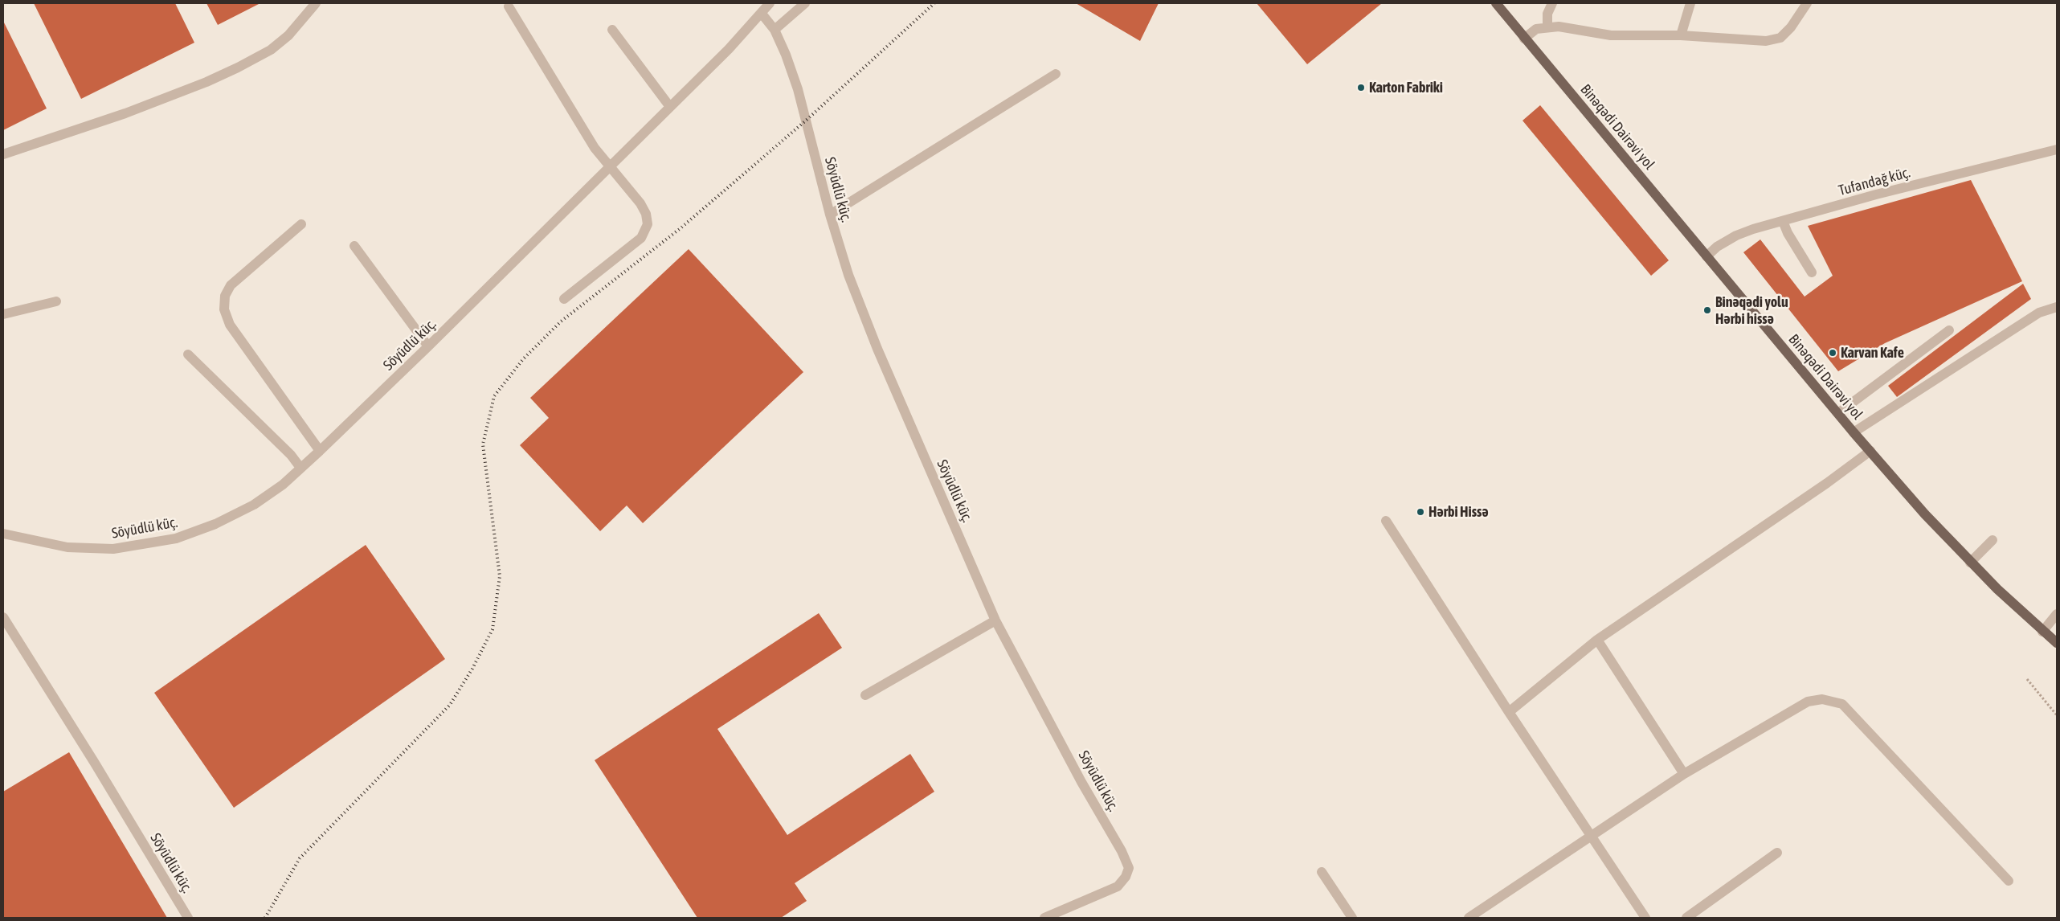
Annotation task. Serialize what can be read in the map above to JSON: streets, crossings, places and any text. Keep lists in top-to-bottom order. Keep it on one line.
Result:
{"streets":{"main road":["Binəqədi Dairəvi yol"],"street":["Tufandağ küç.","Söyüdlü küç."]},"crossings":[["Binəqədi Dairəvi yol","Tufandağ küç."]],"places":["Karton Fabriki","Binəqədi yolu Hərbi hissə","Karvan Kafe","Hərbi Hissə"]}
